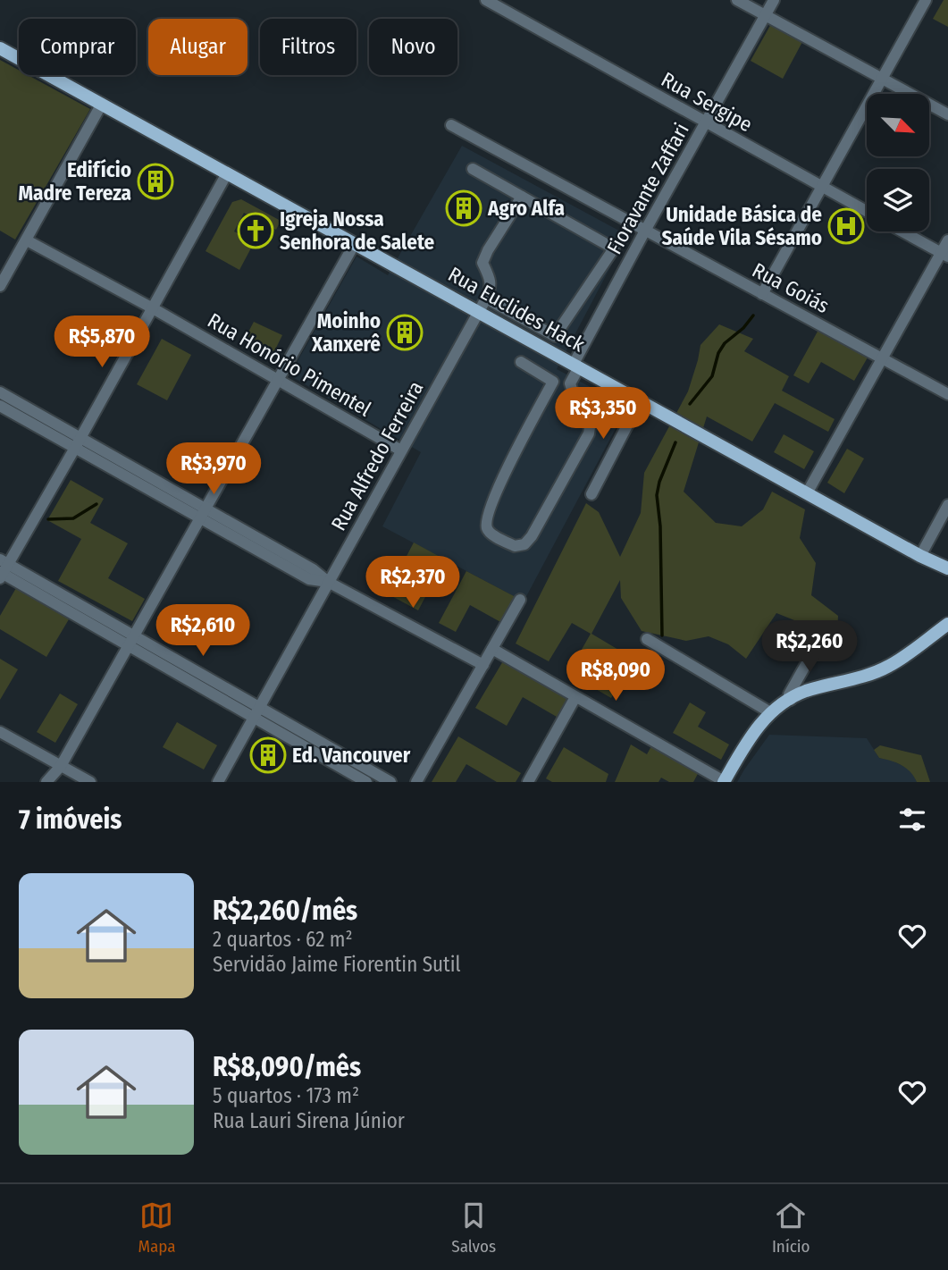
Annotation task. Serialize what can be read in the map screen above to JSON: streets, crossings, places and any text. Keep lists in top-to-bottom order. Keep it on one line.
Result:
{"streets":{"main road":["Rua Euclides Hack"],"street":["Rua Sergipe","Fioravante Zaffari","Rua Goiás","Rua Honório Pimentel","Rua Alfredo Ferreira"]},"crossings":[["Rua Sergipe","Fioravante Zaffari"],["Fioravante Zaffari","Rua Goiás"],["Fioravante Zaffari","Rua Euclides Hack"],["Rua Euclides Hack","Rua Alfredo Ferreira"],["Rua Honório Pimentel","Rua Alfredo Ferreira"]],"places":{"building":["Edifício Madre Tereza","Agro Alfa","Moinho Xanxerê","Ed. Vancouver"],"hospital":["Unidade Básica de Saúde Vila Sésamo"],"church":["Igreja Nossa Senhora de Salete"]},"north":"bottom right","page":{"chip":["Comprar","Alugar","Filtros","Novo"],"price":["R$5,870","R$3,350","R$3,970","R$2,370","R$2,610","R$2,260","R$8,090"],"heading":"7 imóveis","list":[{"name":"R$2,260/mês","note":"2 quartos · 62 m² · Servidão Jaime Fiorentin Sutil"},{"name":"R$8,090/mês","note":"5 quartos · 173 m² · Rua Lauri Sirena Júnior"}],"tabs":["Mapa","Salvos","Início"]}}
